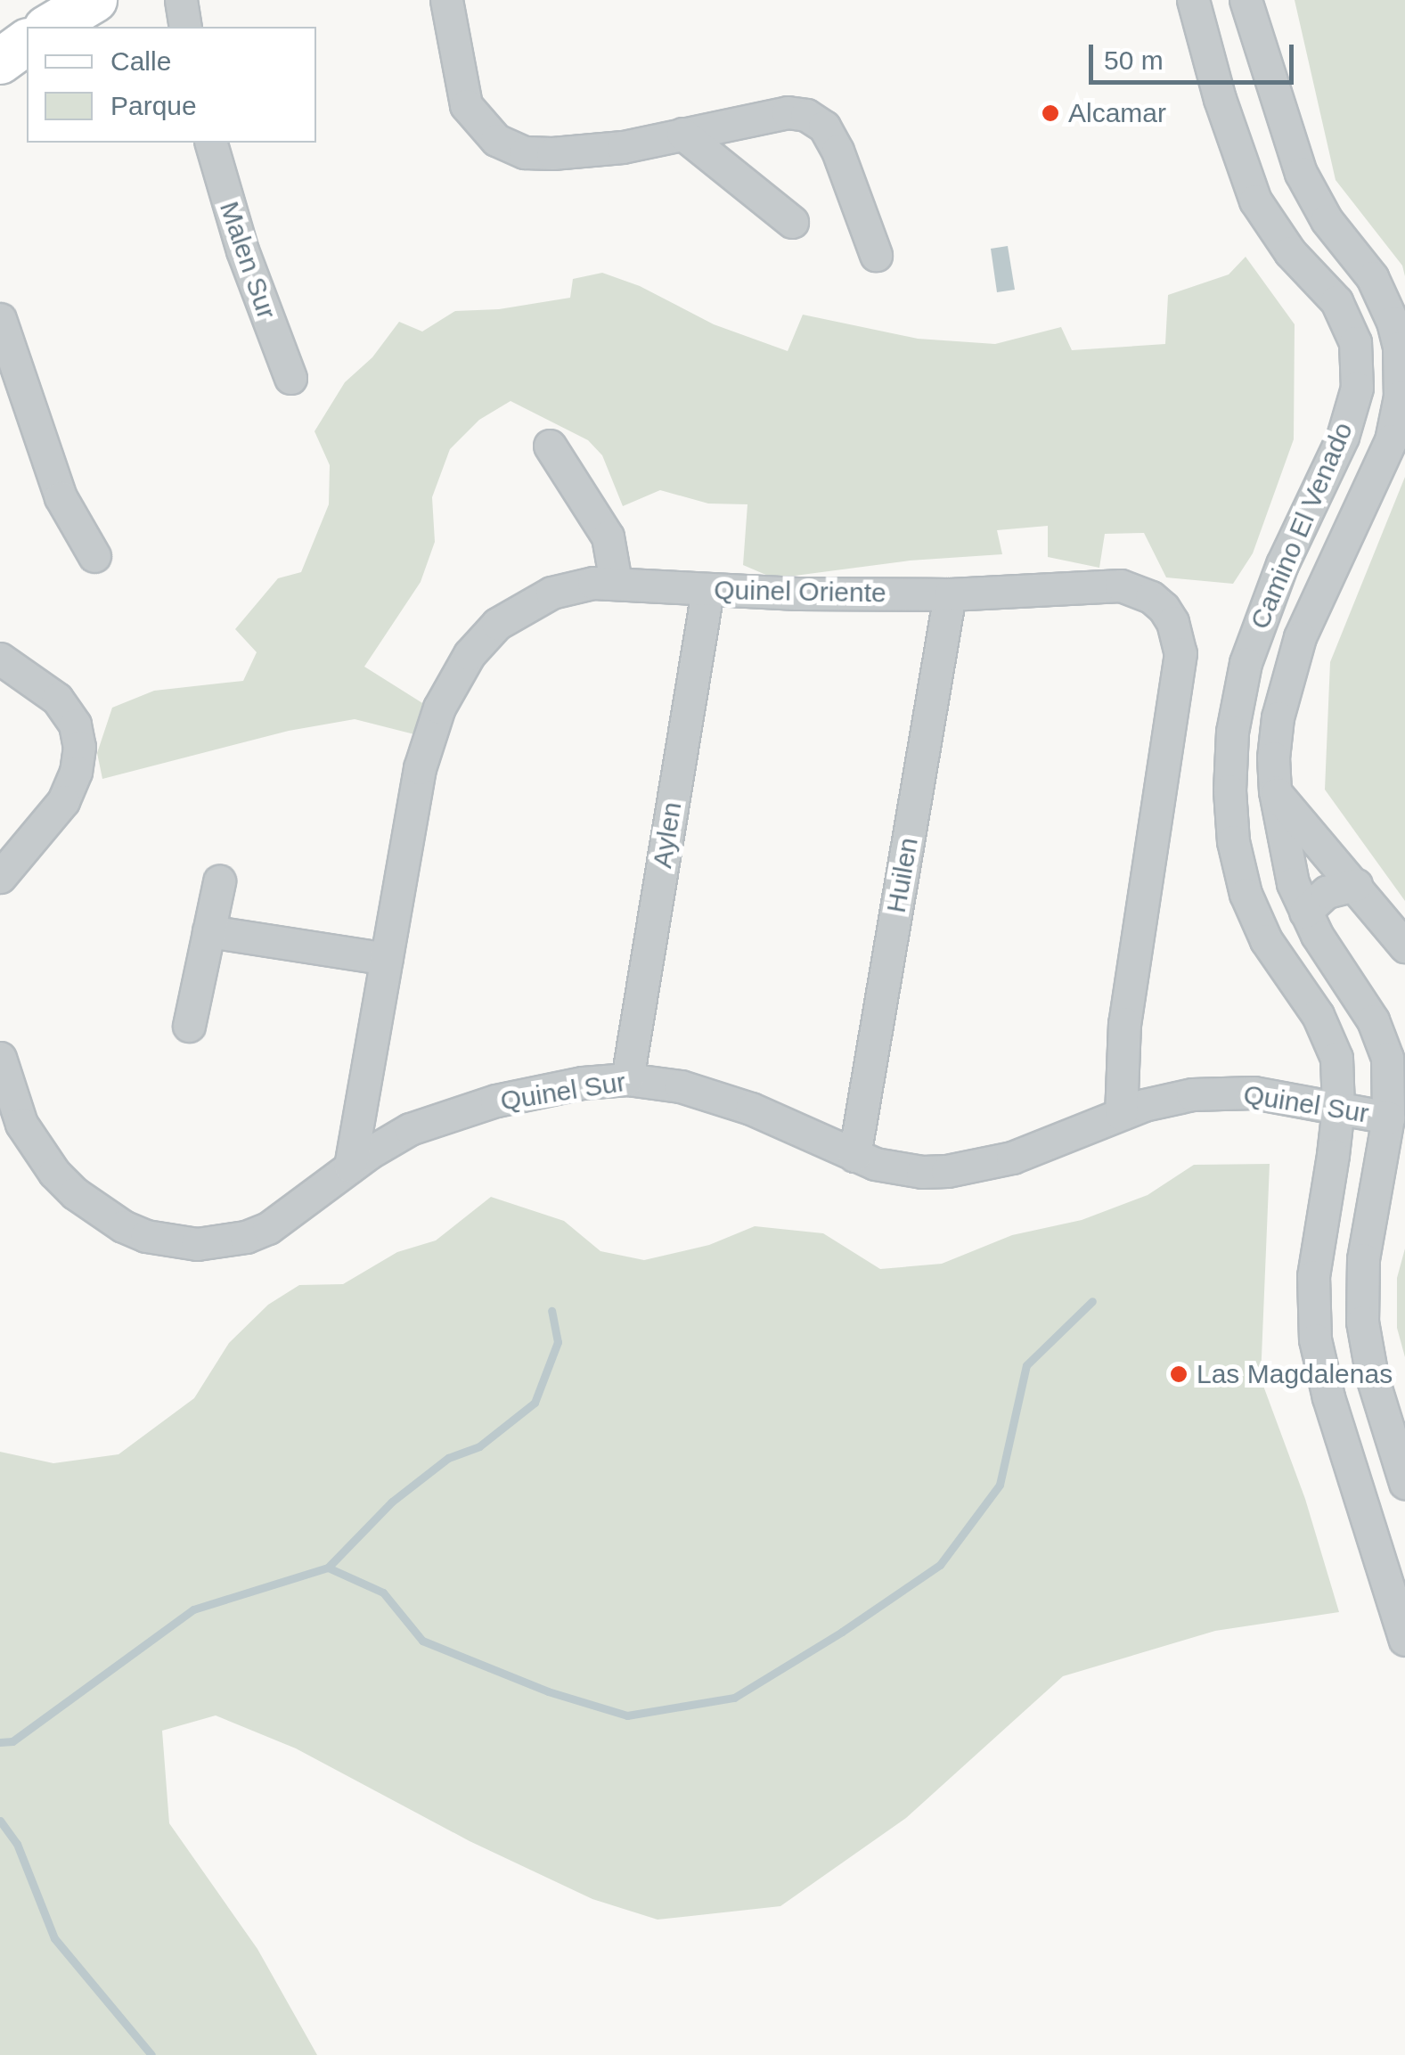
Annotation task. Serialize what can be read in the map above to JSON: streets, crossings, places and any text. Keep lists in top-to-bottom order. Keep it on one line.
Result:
{"streets":{"street":["Malen Sur","Camino El Venado","Quinel Oriente","Aylen","Huilen","Quinel Sur"]},"crossings":[["Camino El Venado","Quinel Sur"],["Quinel Oriente","Aylen"],["Quinel Oriente","Huilen"],["Quinel Oriente","Quinel Sur"],["Aylen","Quinel Sur"],["Huilen","Quinel Sur"]],"places":["Alcamar","Las Magdalenas"],"legend":["Calle","Parque"],"scale_bar":"50 m"}
